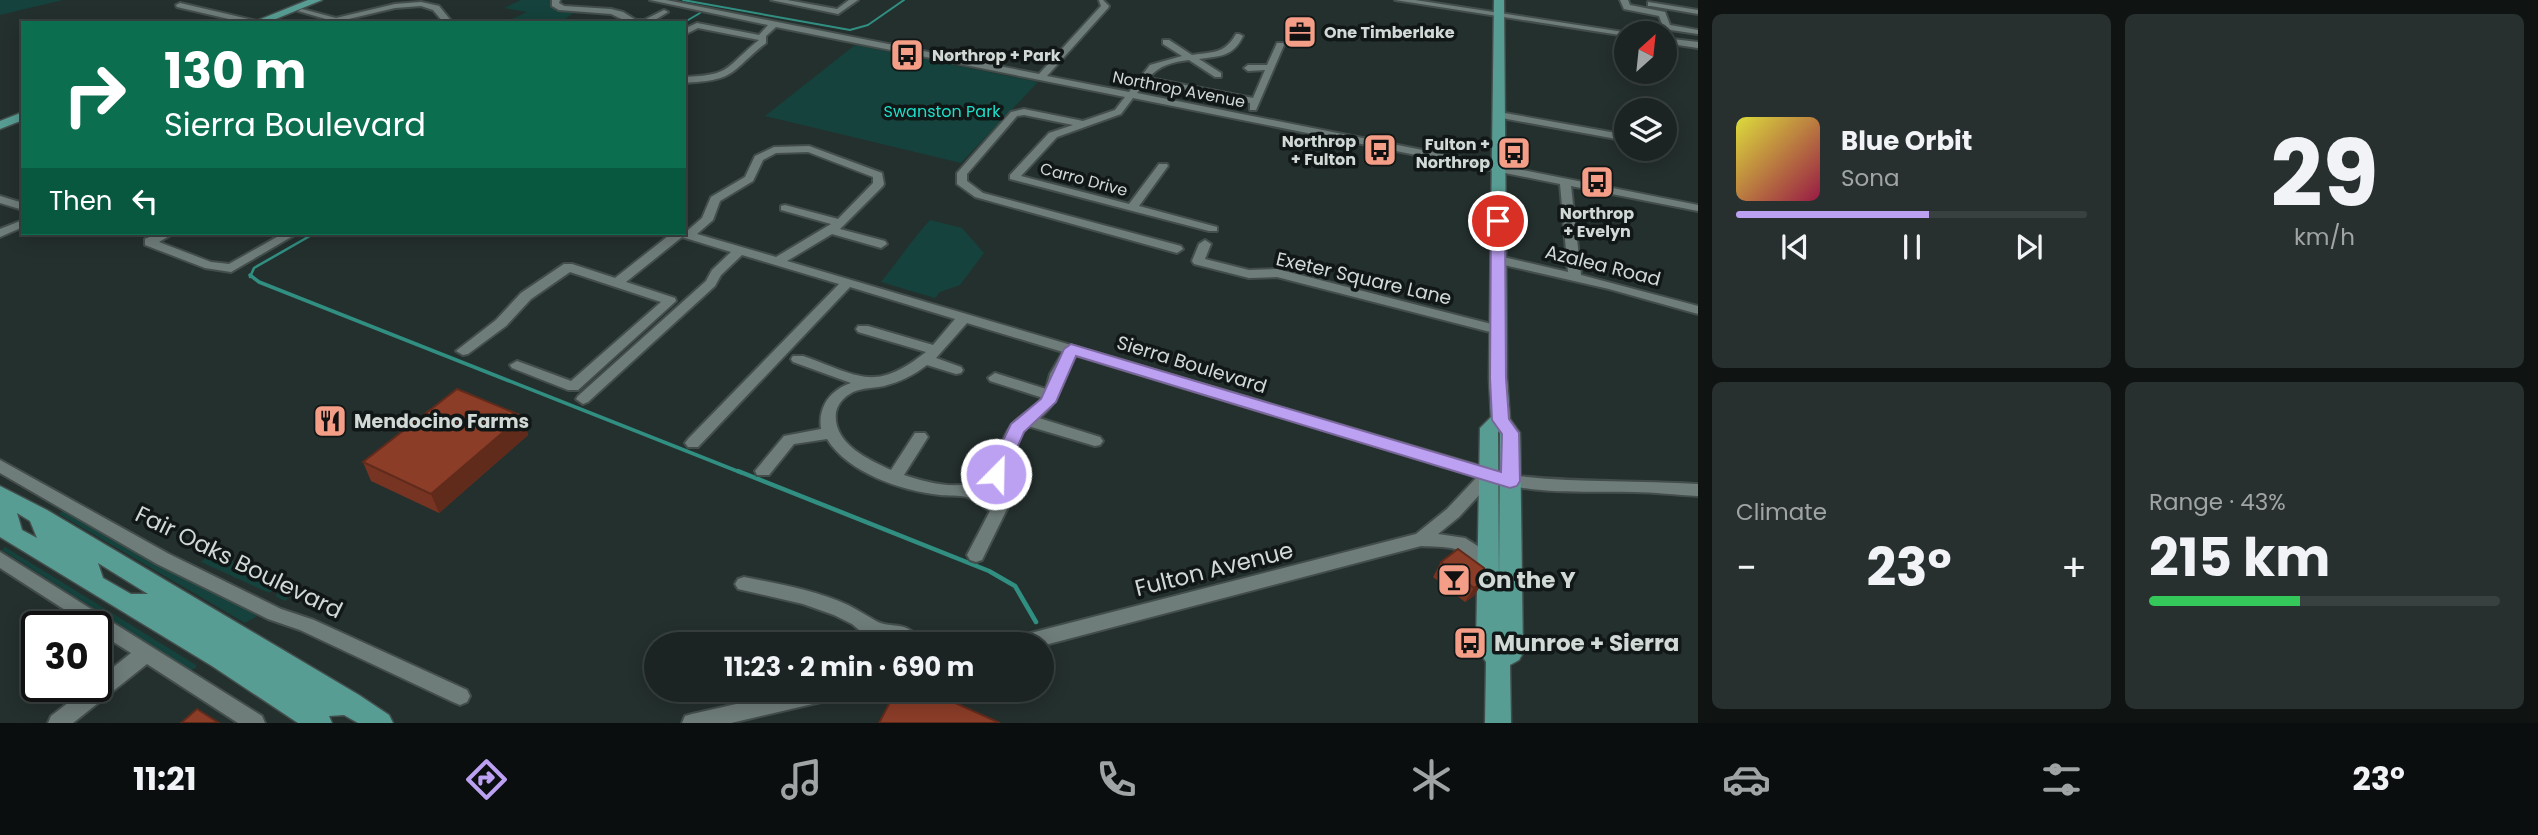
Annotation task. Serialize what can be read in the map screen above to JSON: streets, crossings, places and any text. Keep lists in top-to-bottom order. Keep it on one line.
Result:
{"streets":{"street":["Northrop Avenue","Carro Drive","Azalea Road","Exeter Square Lane","Sierra Boulevard","Fair Oaks Boulevard","Fulton Avenue"]},"crossings":[["Northrop Avenue","Carro Drive"],["Sierra Boulevard","Fulton Avenue"]],"parks":["Swanston Park"],"places":{"office":["One Timberlake"],"bus stop":["Northrop + Park","Northrop + Fulton","Fulton + Northrop","Northrop + Evelyn","Munroe + Sierra"],"restaurant":["Mendocino Farms"],"bar":["On the Y"]},"north":"top right","page":{"tile":[["29","km/h"],"Climate",["Range · 43%","215 km"]],"turn":["130 m","Sierra Boulevard"],"song":["Blue Orbit","Sona"],"then":"Then","heat":["−","23°","+"],"limit":"30","trip":"11:23 · 2 min · 690 m","tabs":["11:21","23°"]}}
